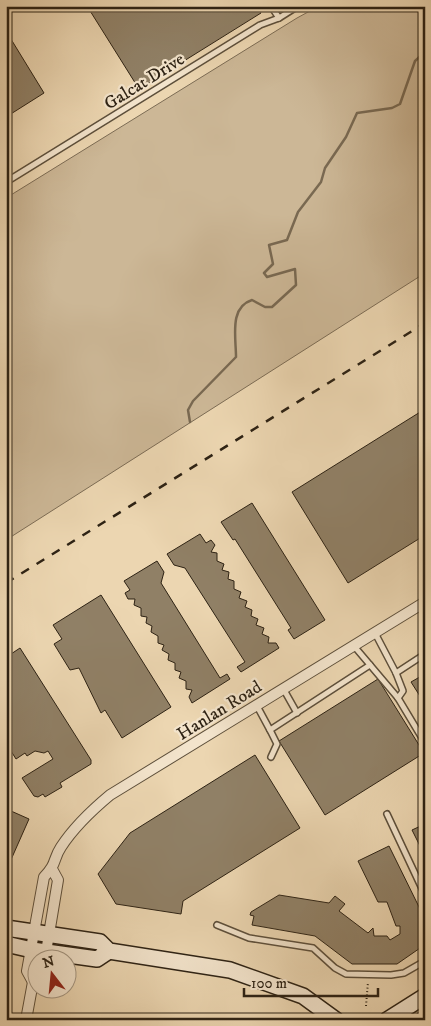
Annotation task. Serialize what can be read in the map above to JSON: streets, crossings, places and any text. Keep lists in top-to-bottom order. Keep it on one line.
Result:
{"streets":{"street":["Hanlan Road"],"lane":["Galcat Drive"]},"scale_bar":"100 m","north":"top"}
